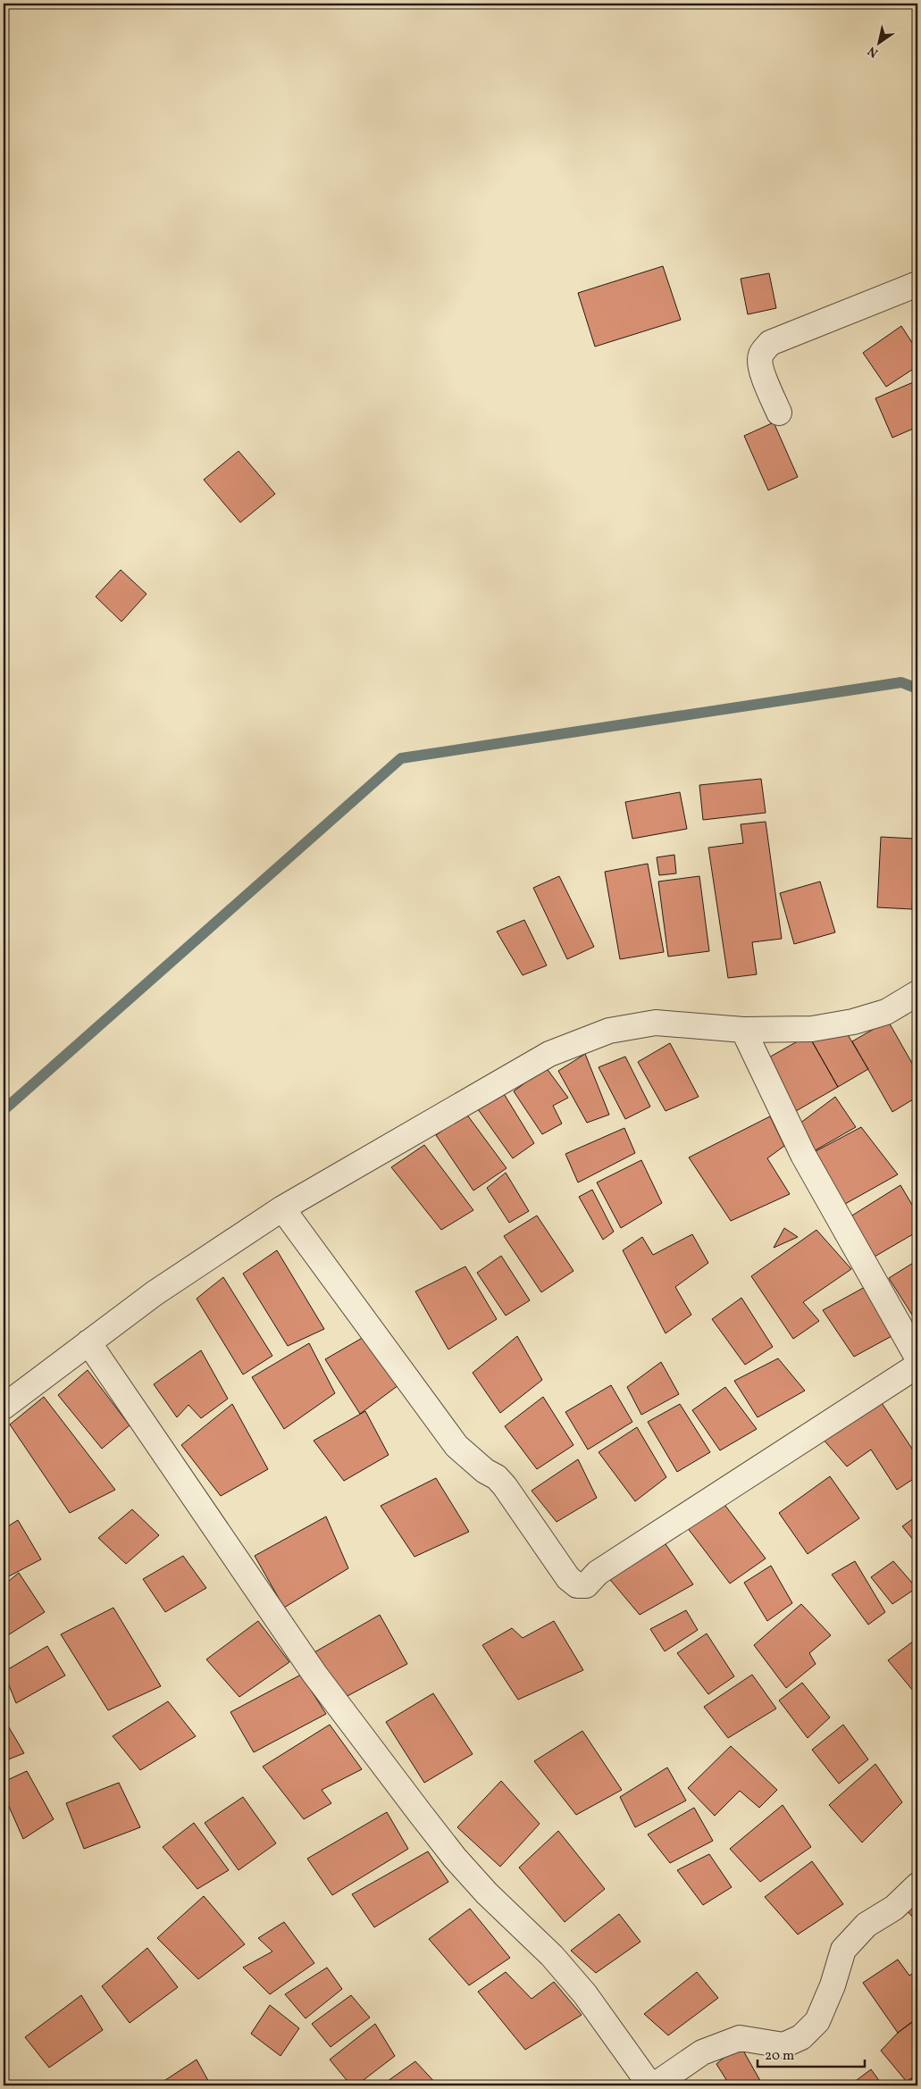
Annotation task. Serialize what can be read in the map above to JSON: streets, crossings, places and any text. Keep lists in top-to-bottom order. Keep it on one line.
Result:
{"scale_bar":"20 m","north":"bottom left"}
